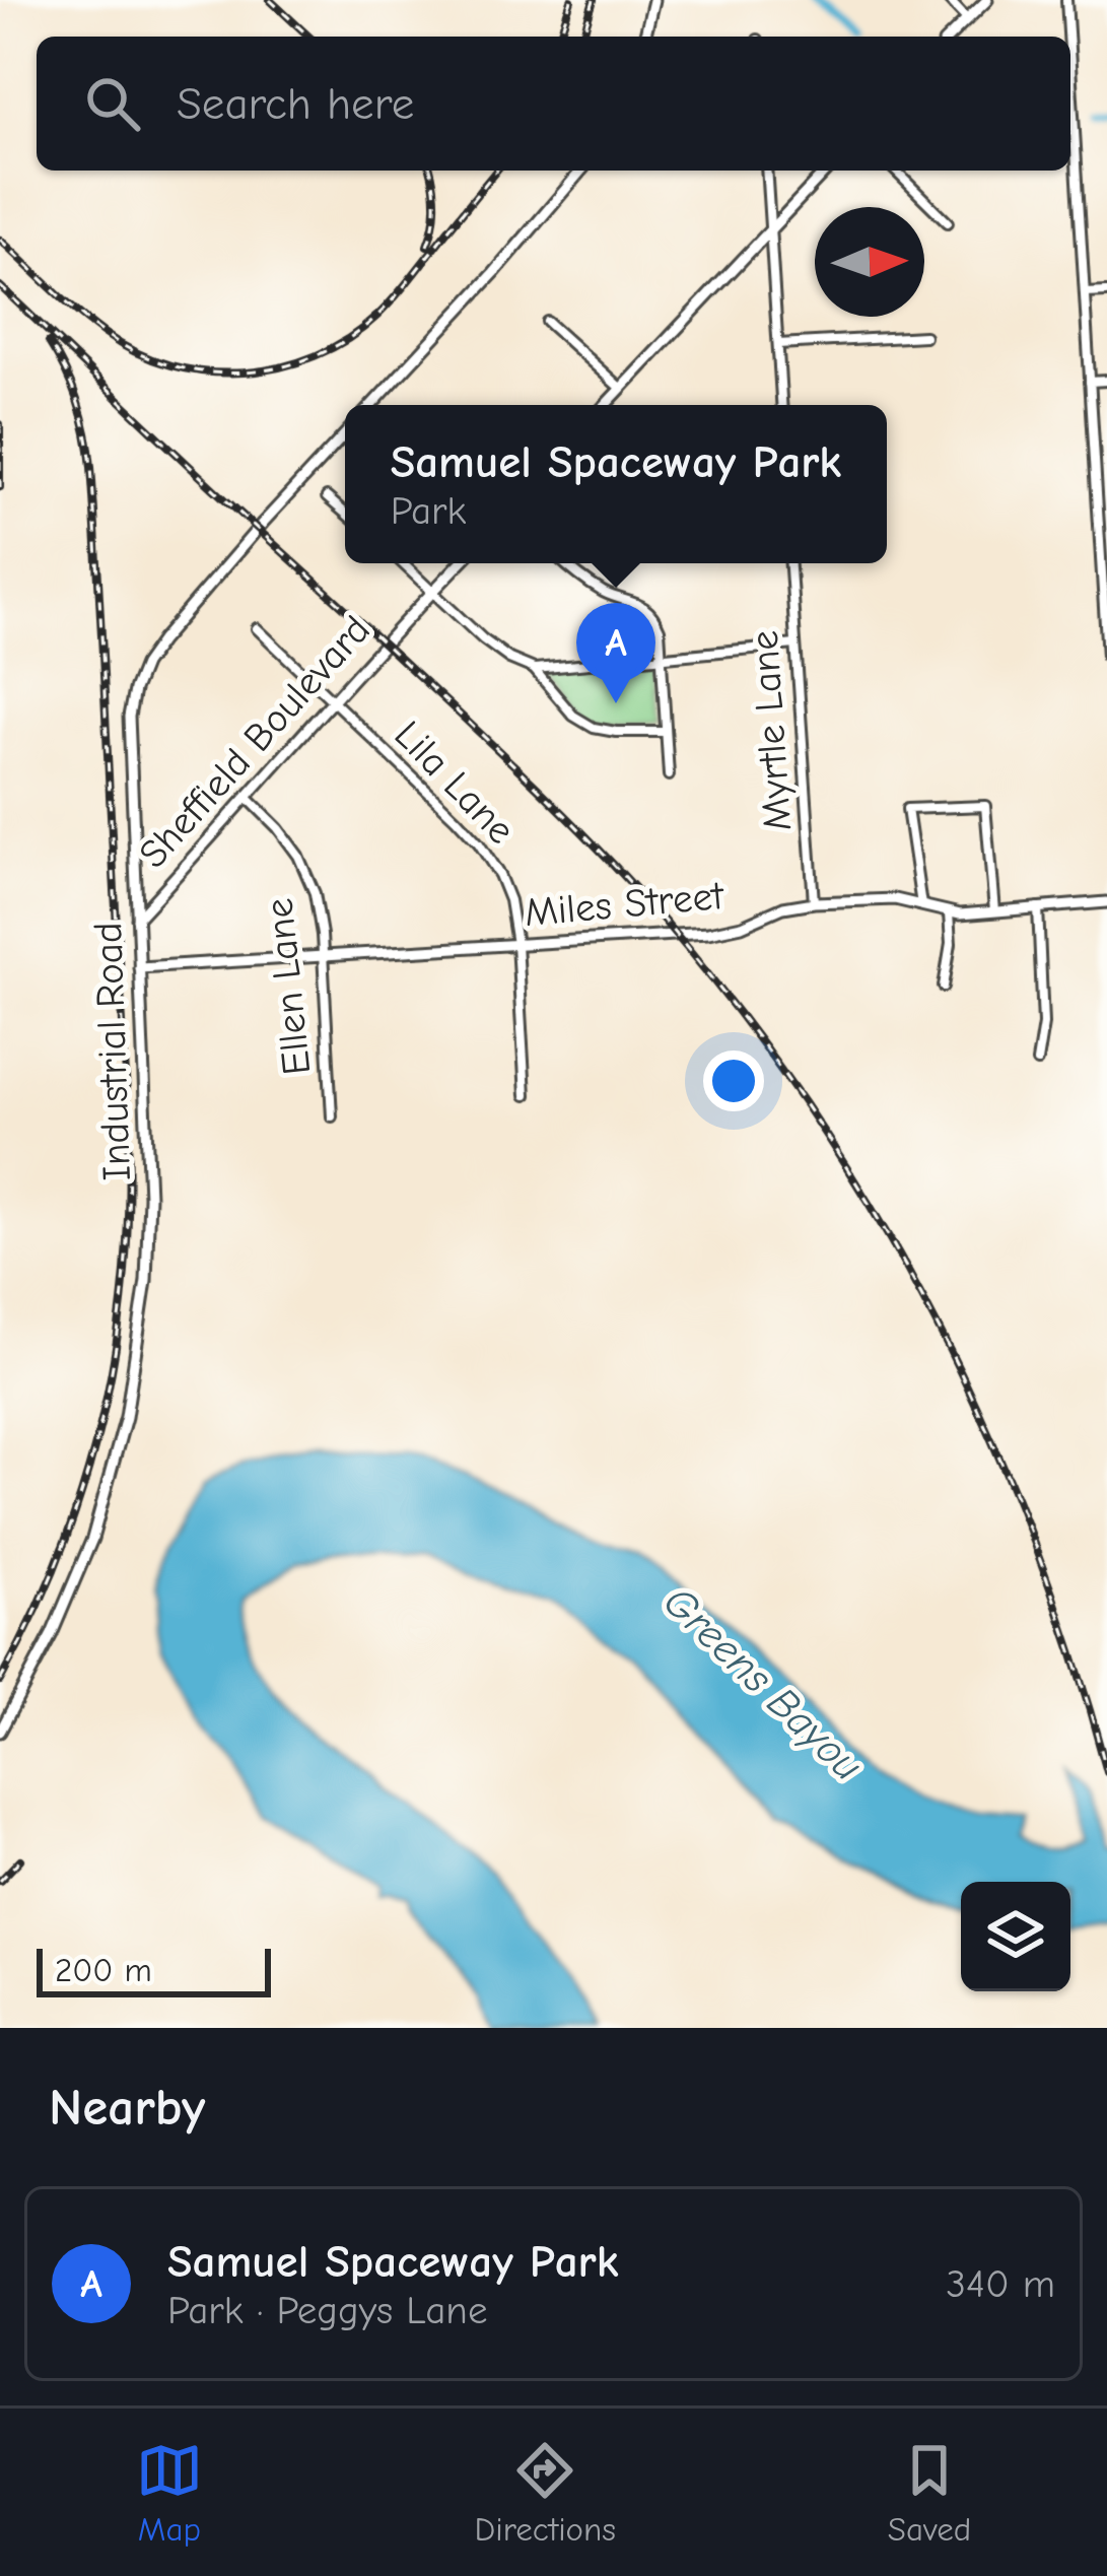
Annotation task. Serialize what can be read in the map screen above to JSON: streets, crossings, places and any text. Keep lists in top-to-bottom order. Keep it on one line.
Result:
{"streets":{"street":["Myrtle Lane","Sheffield Boulevard","Lila Lane","Miles Street","Ellen Lane","Industrial Road"]},"crossings":[["Myrtle Lane","Miles Street"],["Sheffield Boulevard","Lila Lane"],["Sheffield Boulevard","Ellen Lane"],["Sheffield Boulevard","Industrial Road"],["Lila Lane","Miles Street"],["Miles Street","Ellen Lane"],["Miles Street","Industrial Road"]],"water":["Greens Bayou"],"scale_bar":"200 m","north":"right","page":{"search":"Search here","popup":["Samuel Spaceway Park","Park"],"pins":"A","scale":"200 m","heading":"Nearby","list":[{"mark":"A","name":"Samuel Spaceway Park","note":"Park · Peggys Lane","value":"340 m"}],"nav":["Map","Directions","Saved"]}}
